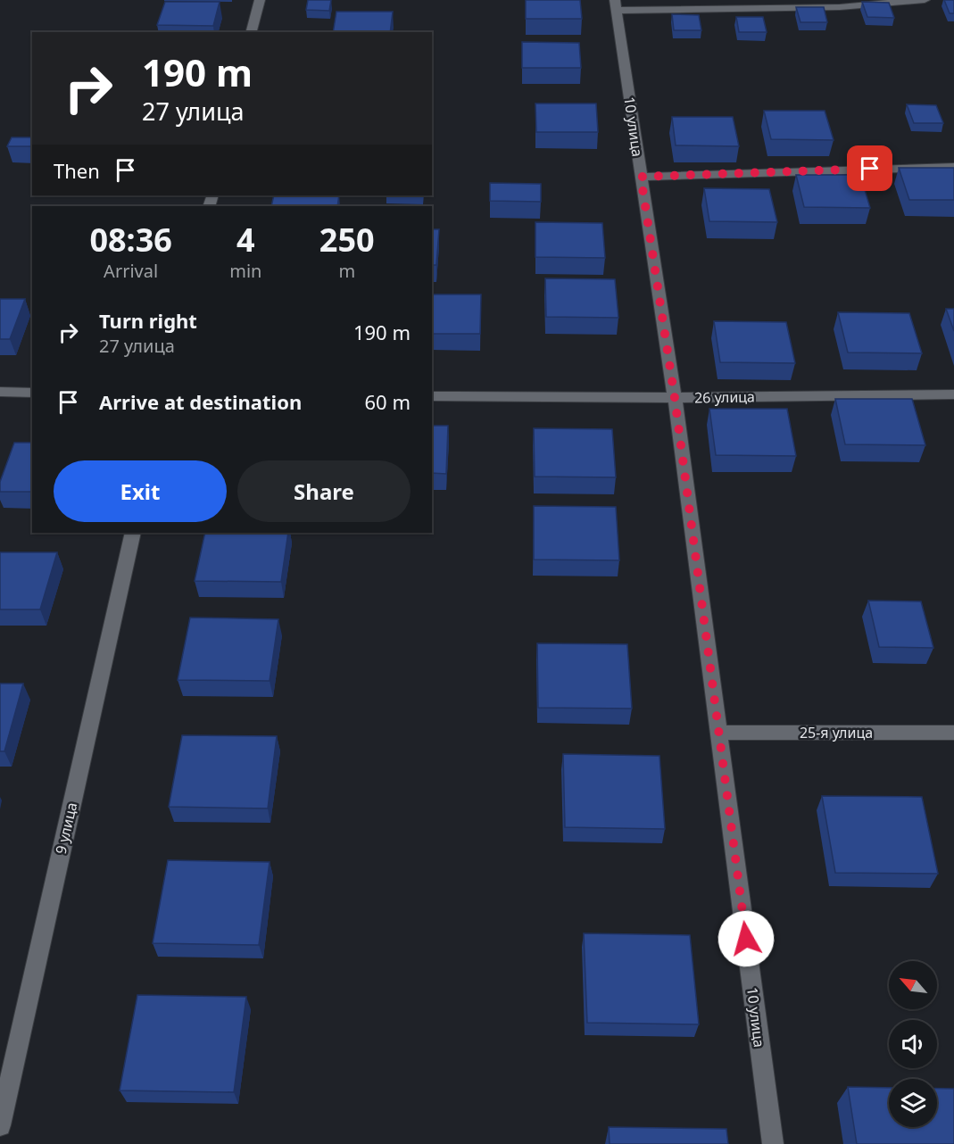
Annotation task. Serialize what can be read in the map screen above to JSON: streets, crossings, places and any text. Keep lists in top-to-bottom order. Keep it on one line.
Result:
{"streets":{"street":["10 улица","26 улица","25-я улица","9 улица"]},"crossings":[["10 улица","26 улица"],["10 улица","25-я улица"]],"north":"top left","page":{"turn":["190 m","27 улица"],"then":"Then","eta":["08:36","Arrival","4","min","250","m"],"list":[{"name":"Turn right","note":"27 улица","value":"190 m"},{"name":"Arrive at destination","value":"60 m"}],"buttons":["Exit","Share"]}}
